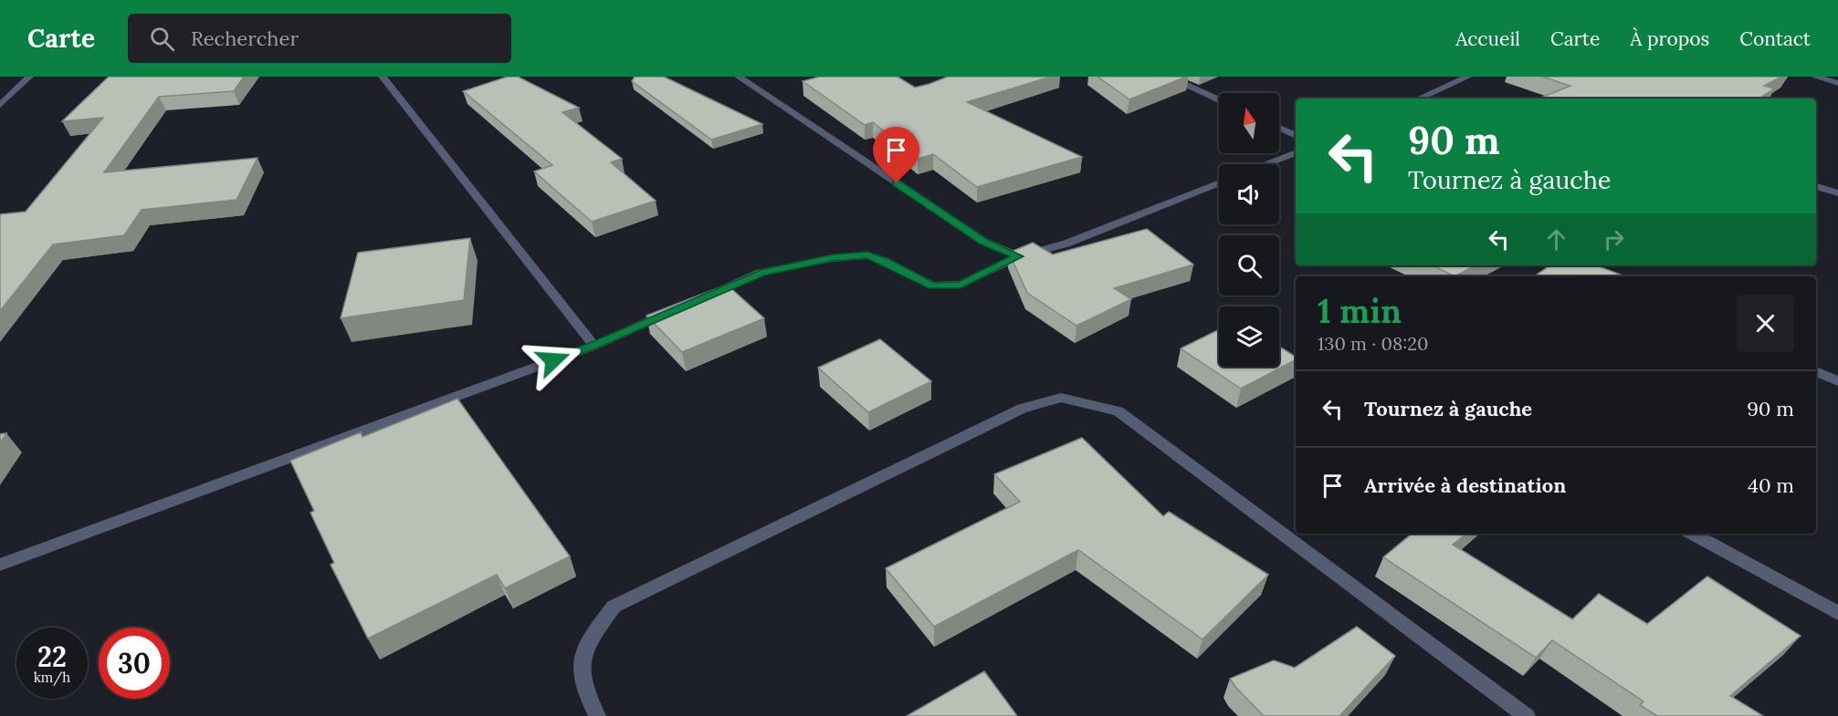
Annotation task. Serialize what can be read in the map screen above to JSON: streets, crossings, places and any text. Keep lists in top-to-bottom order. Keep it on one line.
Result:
{"north":"top","page":{"header":"Carte","search":"Rechercher","nav":["Accueil","Carte","À propos","Contact"],"turn":["90 m","Tournez à gauche"],"heading":["1 min","130 m · 08:20"],"list":[{"name":"Tournez à gauche","value":"90 m"},{"name":"Arrivée à destination","value":"40 m"}],"speed":"22 km/h","limit":"30"}}
